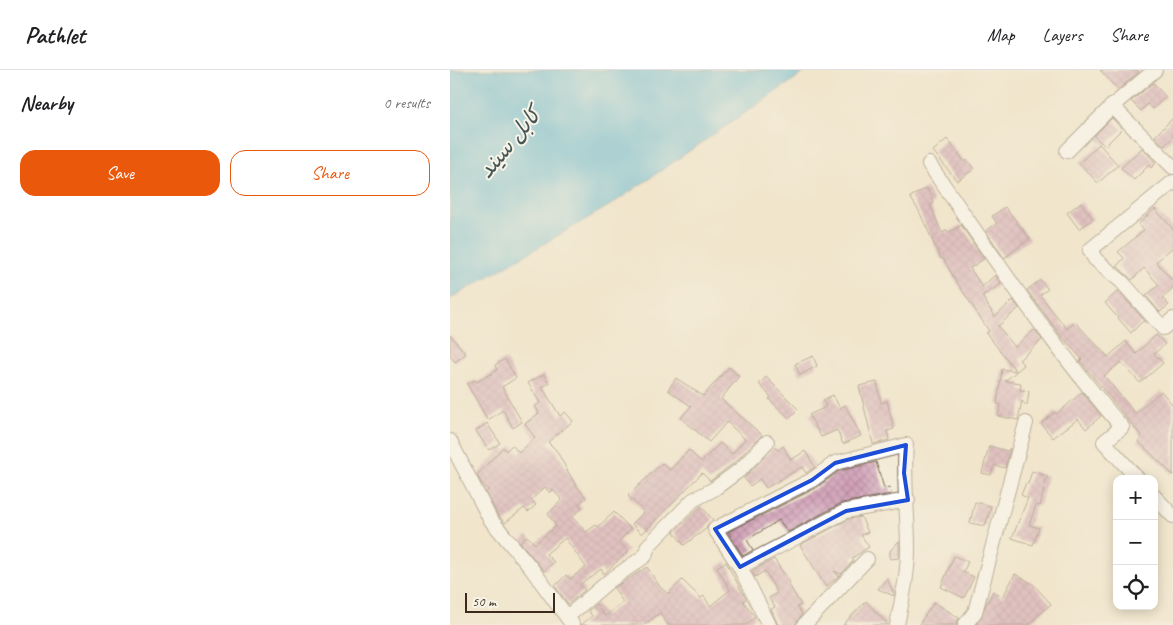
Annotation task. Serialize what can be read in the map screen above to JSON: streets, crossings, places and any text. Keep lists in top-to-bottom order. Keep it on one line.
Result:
{"water":["کابل سيند"],"scale_bar":"50 m","page":{"header":"Pathlet","nav":["Map","Layers","Share"],"heading":["Nearby","0 results"],"buttons":["Save","Share"],"map_buttons":["+","−"],"scale":"50 m"}}
